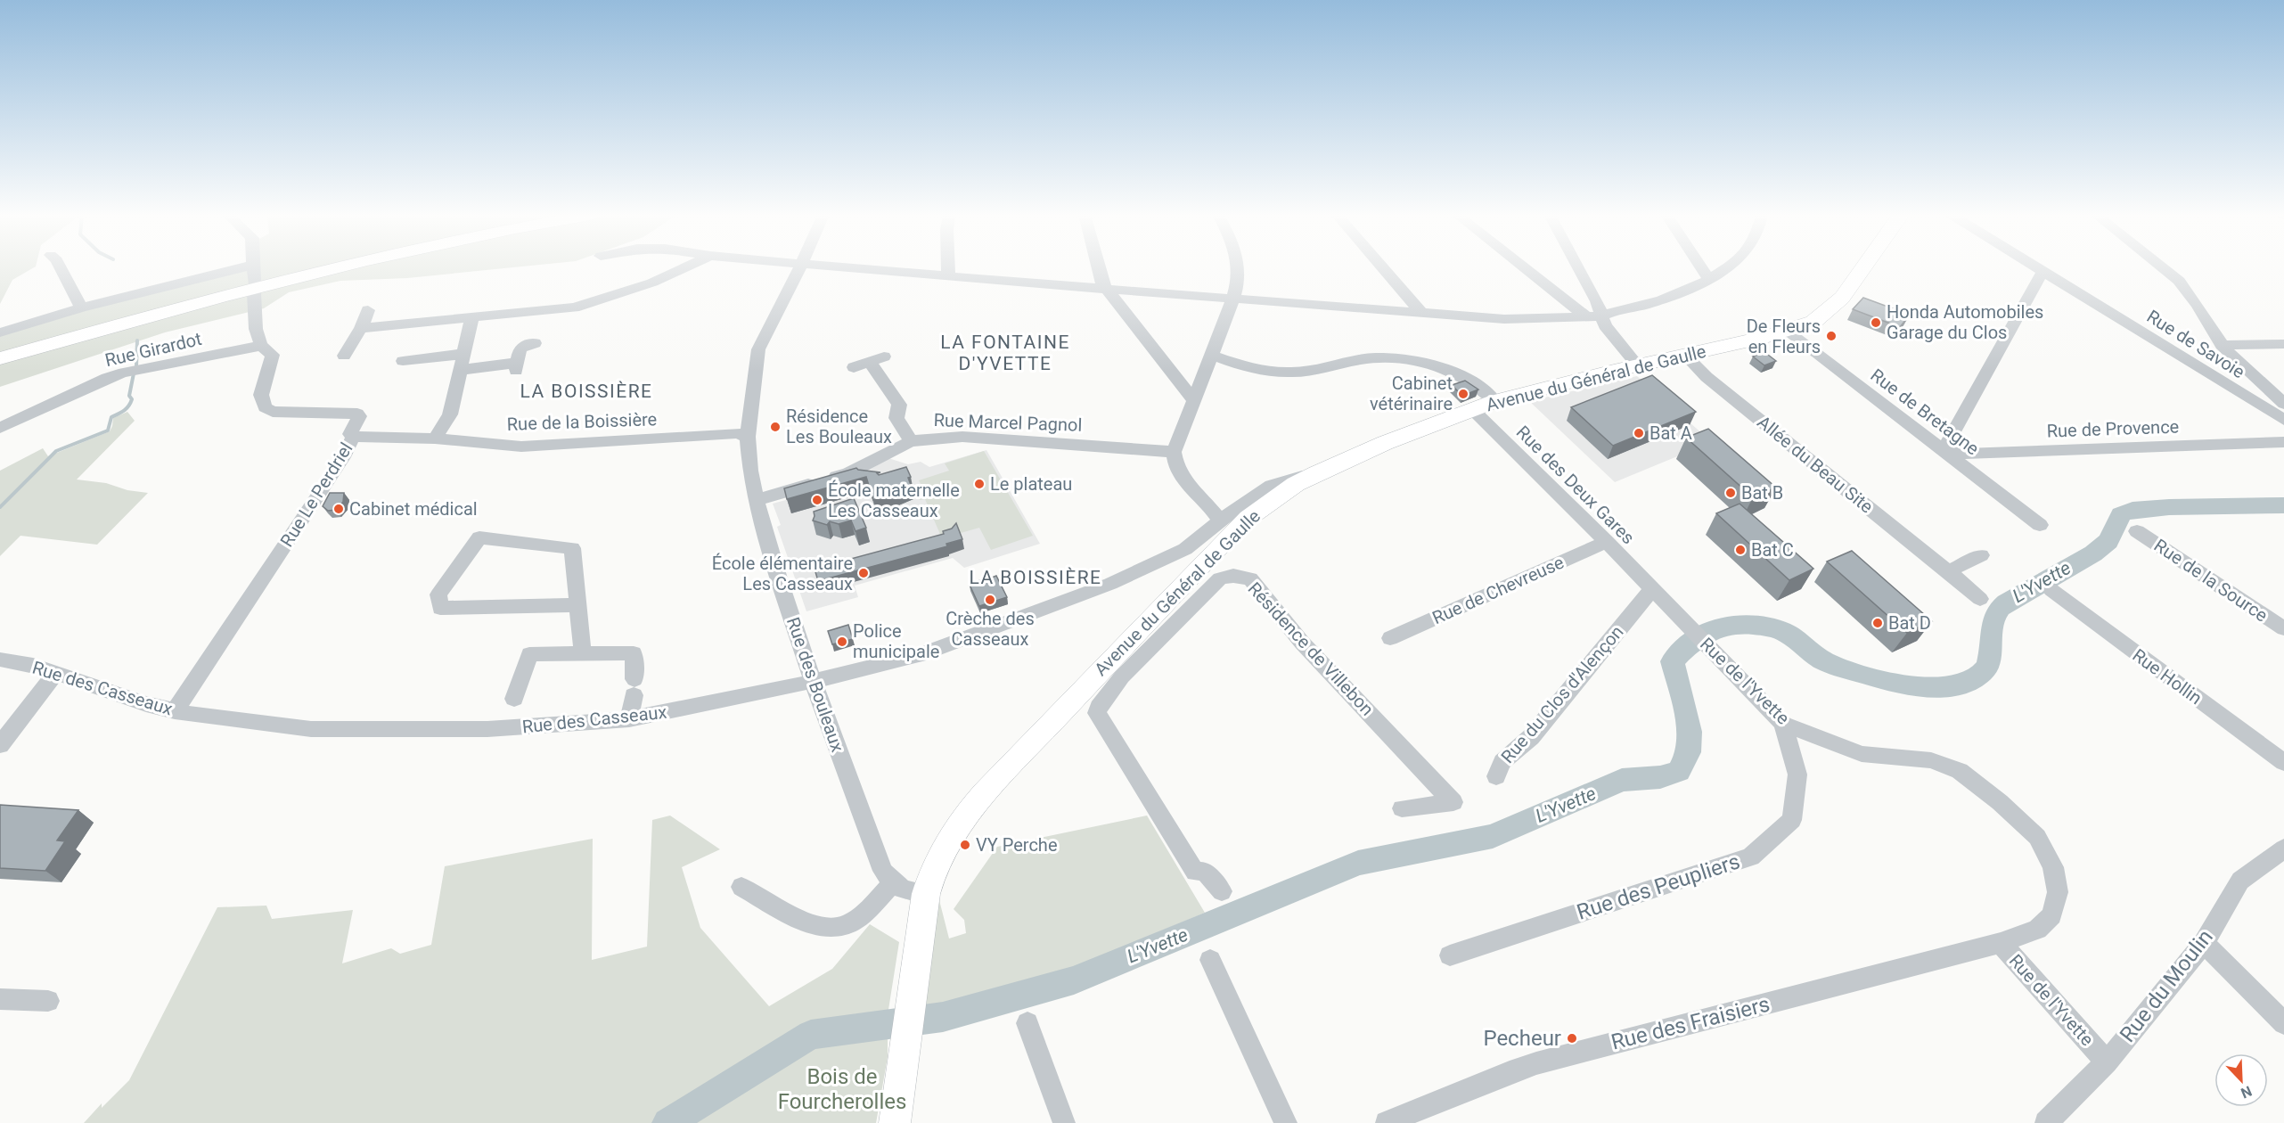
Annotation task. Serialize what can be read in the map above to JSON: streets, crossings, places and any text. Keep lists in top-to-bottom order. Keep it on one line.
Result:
{"streets":{"main road":["Avenue du Général de Gaulle"],"street":["Rue de Savoie","Rue Girardot","Rue de Bretagne","Rue de la Boissière","Rue Marcel Pagnol","Rue de Provence","Allée du Beau Site","Rue des Deux Gares","Rue Le Perdriel","Rue de la Source","Rue de Chevreuse","Résidence de Villebon","Rue Hollin","Rue de l'Yvette","Rue des Bouleaux","Rue des Casseaux","Rue du Clos d'Alençon","Rue des Peupliers","Rue du Moulin","Rue des Fraisiers"]},"crossings":[["Rue Girardot","Rue Le Perdriel"],["Avenue du Général de Gaulle","Rue de Bretagne"],["Avenue du Général de Gaulle","Allée du Beau Site"],["Avenue du Général de Gaulle","Rue des Deux Gares"],["Avenue du Général de Gaulle","Résidence de Villebon"],["Avenue du Général de Gaulle","Rue des Casseaux"],["Rue de Bretagne","Rue de Provence"],["Rue de la Boissière","Rue Le Perdriel"],["Rue de la Boissière","Rue des Bouleaux"],["Rue Marcel Pagnol","Rue des Bouleaux"],["Rue des Deux Gares","Rue de Chevreuse"],["Rue des Deux Gares","Rue de l'Yvette"],["Rue des Deux Gares","Rue du Clos d'Alençon"],["Rue Le Perdriel","Rue des Casseaux"],["Rue de l'Yvette","Rue du Clos d'Alençon"],["Rue de l'Yvette","Rue des Peupliers"],["Rue de l'Yvette","Rue du Moulin"],["Rue de l'Yvette","Rue des Fraisiers"],["Rue des Bouleaux","Rue des Casseaux"]],"districts":["LA FONTAINE D'YVETTE","LA BOISSIÈRE","LA BOISSIÈRE"],"water":["L'Yvette"],"parks":["Bois de Fourcherolles"],"places":["Honda Automobiles Garage du Clos","De Fleurs en Fleurs","Cabinet vétérinaire","Résidence Les Bouleaux","Bat A","Le plateau","Bat B","École maternelle Les Casseaux","Cabinet médical","Bat C","École élémentaire Les Casseaux","Crèche des Casseaux","Bat D","Police municipale","VY Perche","Pecheur"],"north":"bottom right"}
